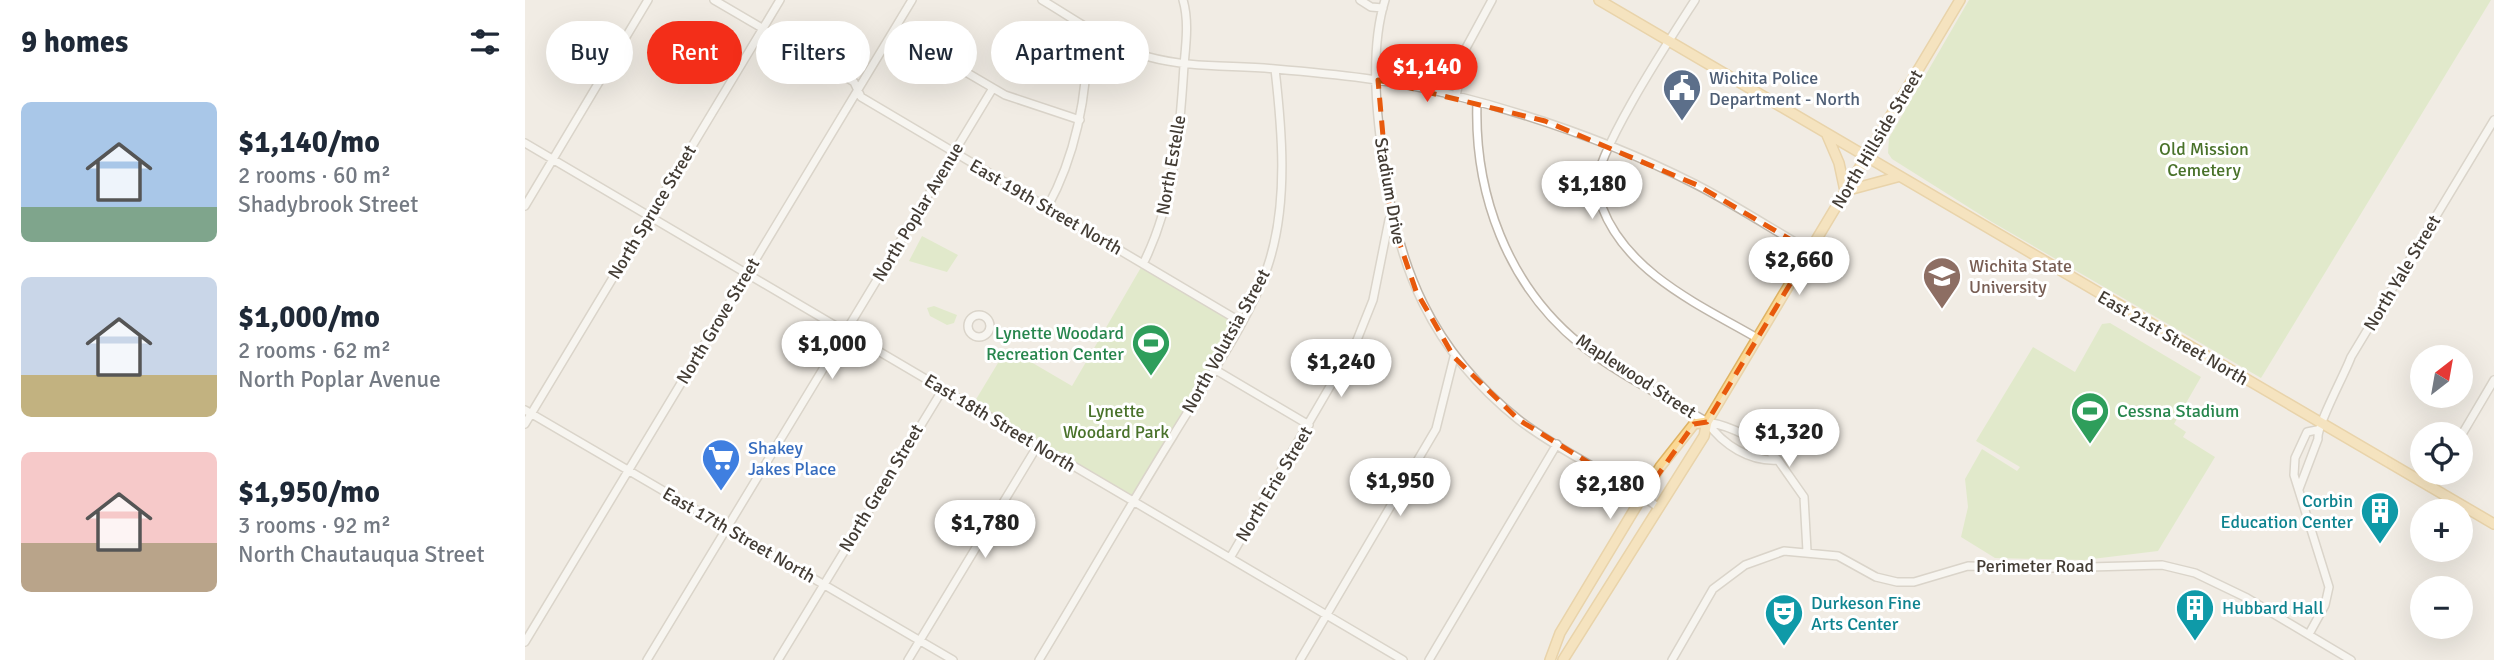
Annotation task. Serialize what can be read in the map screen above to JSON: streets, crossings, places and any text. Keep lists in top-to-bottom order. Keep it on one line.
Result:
{"streets":{"main road":["North Hillside Street","East 21st Street North"],"street":["North Estelle","Stadium Drive","East 19th Street North","North Spruce Street","North Poplar Avenue","North Yale Street","North Grove Street","North Volutsia Street","Maplewood Street","East 18th Street North","North Erie Street","North Green Street","East 17th Street North","Perimeter Road"]},"crossings":[["North Hillside Street","Stadium Drive"],["North Hillside Street","East 21st Street North"],["North Hillside Street","Maplewood Street"],["North Estelle","East 19th Street North"],["Stadium Drive","North Erie Street"],["East 19th Street North","North Poplar Avenue"],["East 19th Street North","North Grove Street"],["East 19th Street North","North Volutsia Street"],["North Spruce Street","East 18th Street North"],["North Spruce Street","East 17th Street North"],["North Poplar Avenue","East 18th Street North"],["North Poplar Avenue","East 17th Street North"],["North Yale Street","East 21st Street North"],["North Yale Street","Perimeter Road"],["North Grove Street","East 18th Street North"],["North Grove Street","East 17th Street North"],["North Volutsia Street","East 18th Street North"],["East 18th Street North","North Erie Street"],["East 18th Street North","North Green Street"],["North Green Street","East 17th Street North"]],"parks":["Old Mission Cemetery","Lynette Woodard Park"],"places":{"public building":["Wichita Police Department - North"],"school or university":["Wichita State University"],"sports":["Lynette Woodard Recreation Center","Cessna Stadium"],"supermarket":["Shakey Jakes Place"],"building":["Corbin Education Center","Hubbard Hall"],"theatre":["Durkeson Fine Arts Center"]},"north":"top right","page":{"heading":"9 homes","chip":["Buy","Rent","Filters","New","Apartment"],"price":["$1,140","$1,180","$2,660","$1,000","$1,240","$1,320","$1,950","$2,180","$1,780"],"list":[{"name":"$1,140/mo","note":"2 rooms · 60 m² · Shadybrook Street"},{"name":"$1,000/mo","note":"2 rooms · 62 m² · North Poplar Avenue"},{"name":"$1,950/mo","note":"3 rooms · 92 m² · North Chautauqua Street"}],"map_buttons":["+","−"]}}
